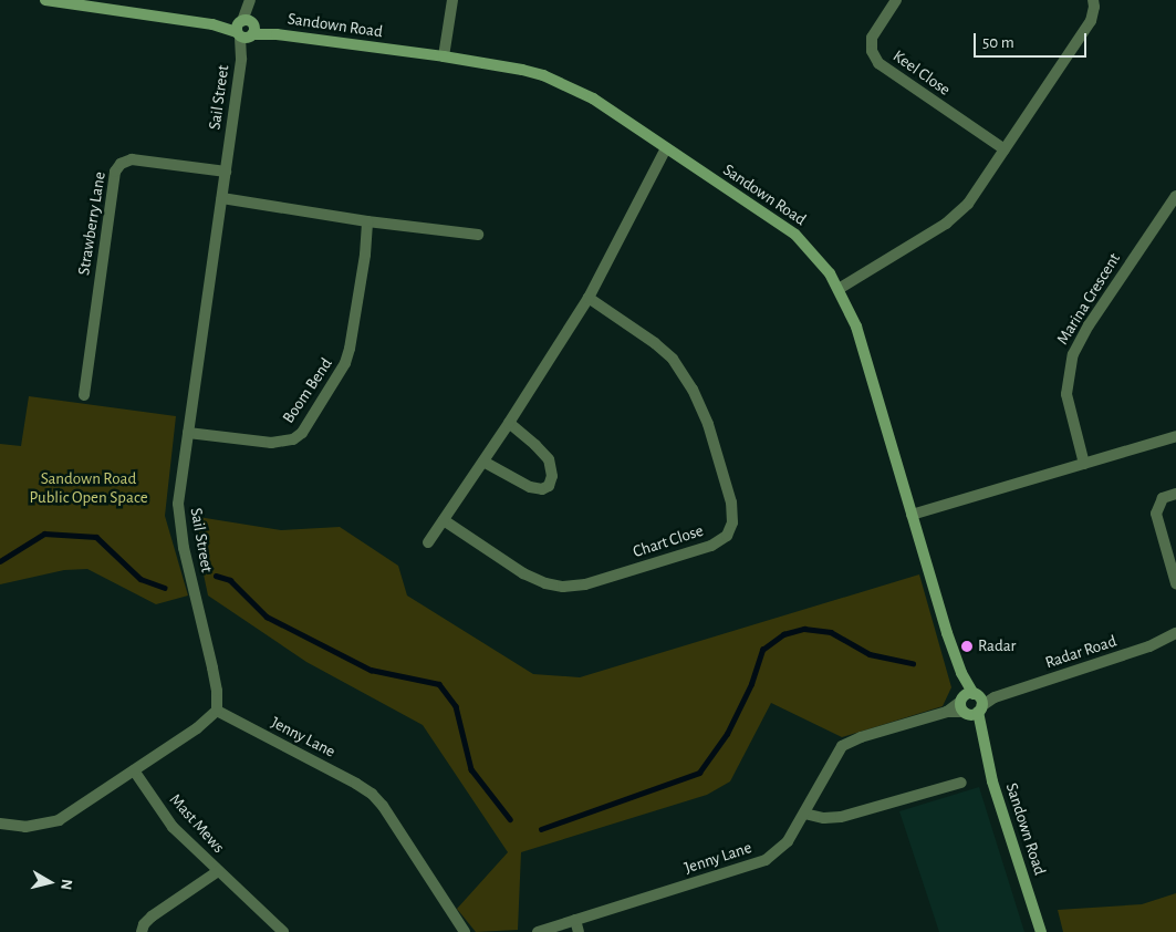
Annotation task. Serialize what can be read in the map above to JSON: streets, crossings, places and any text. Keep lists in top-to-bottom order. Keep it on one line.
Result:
{"streets":{"street":["Sandown Road","Keel Close","Sail Street","Strawberry Lane","Marina Crescent","Boom Bend","Chart Close","Radar Road","Jenny Lane","Mast Mews"]},"crossings":[["Sandown Road","Sail Street"],["Sandown Road","Radar Road"],["Sandown Road","Jenny Lane"],["Sail Street","Strawberry Lane"],["Sail Street","Boom Bend"],["Sail Street","Jenny Lane"],["Radar Road","Jenny Lane"]],"parks":["Sandown Road Public Open Space"],"places":["Radar"],"scale_bar":"50 m","north":"right"}
